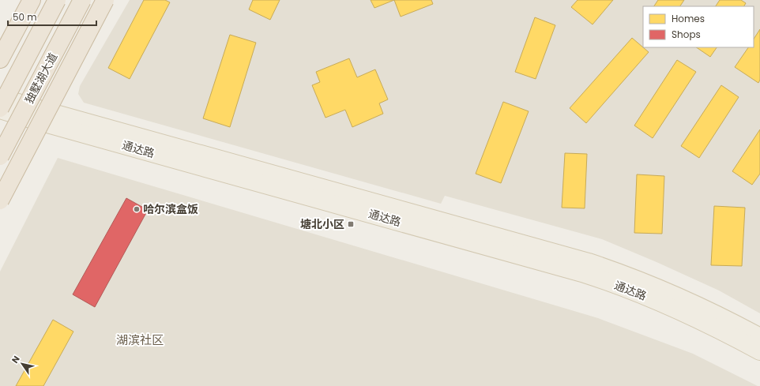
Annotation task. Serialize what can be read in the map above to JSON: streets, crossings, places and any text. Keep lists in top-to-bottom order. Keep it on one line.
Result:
{"streets":{"highway":["独墅湖大道"],"main road":["通达路"]},"crossings":[["独墅湖大道","通达路"]],"districts":["湖滨社区"],"places":{"other":["哈尔滨盒饭"],"transit":["塘北小区"]},"legend":["Homes","Shops"],"scale_bar":"50 m","north":"top left"}
